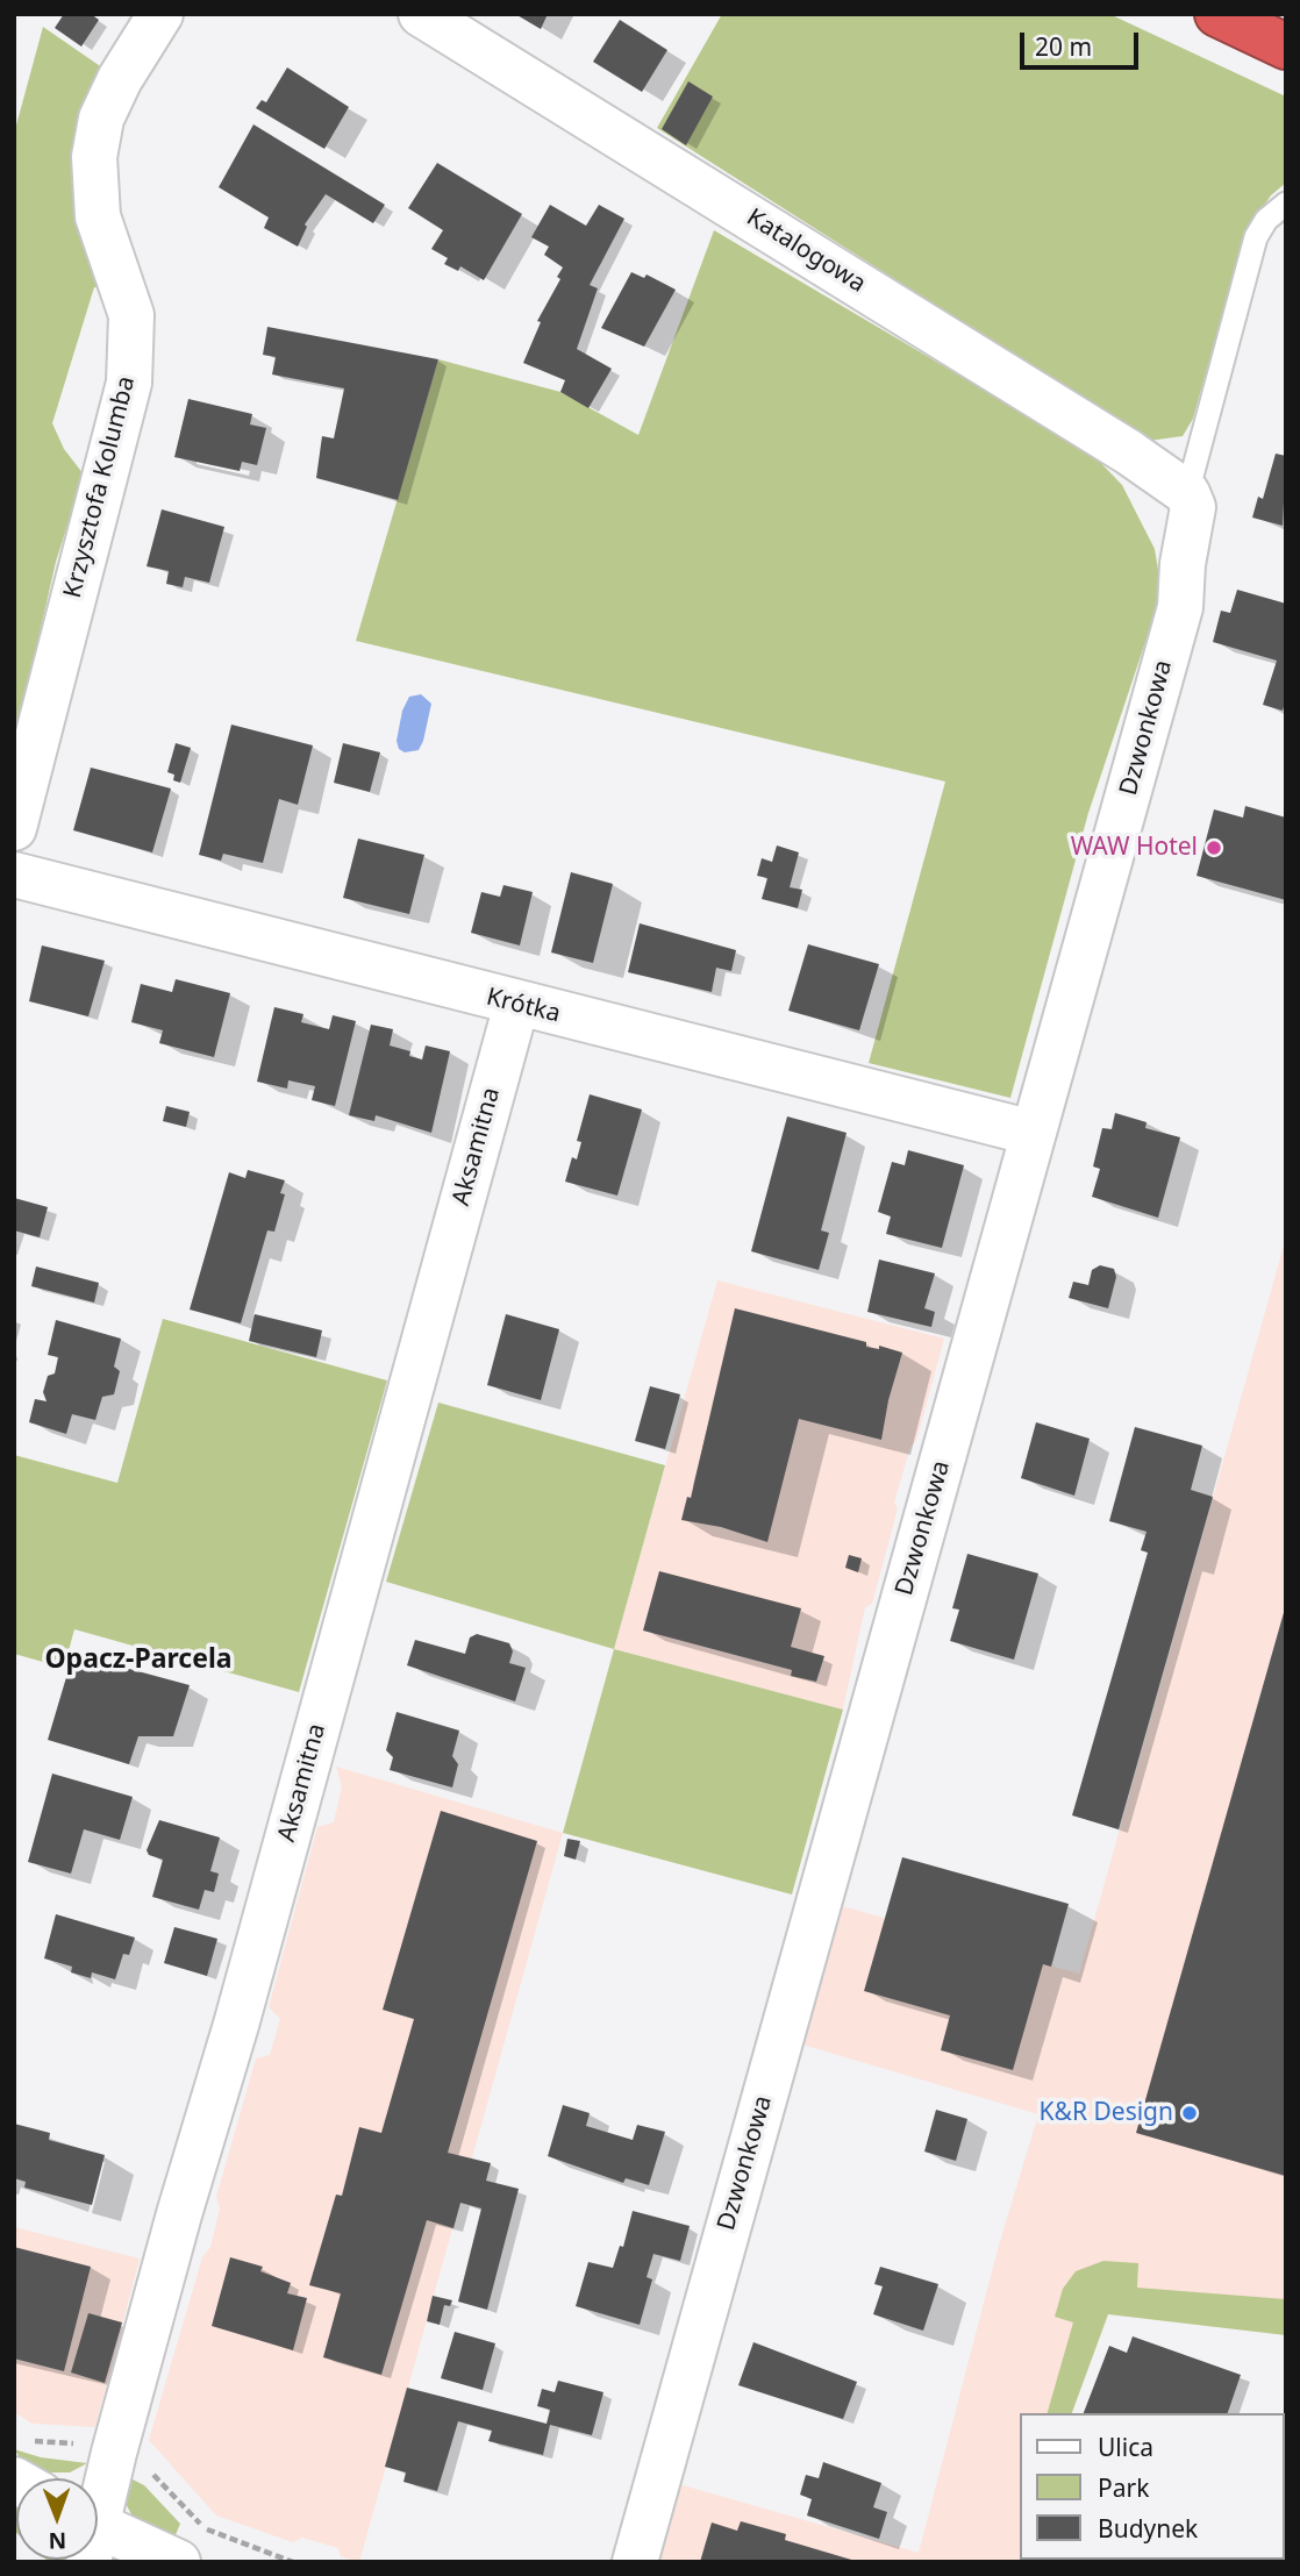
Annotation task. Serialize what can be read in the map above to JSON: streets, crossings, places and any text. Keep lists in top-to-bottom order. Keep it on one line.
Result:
{"streets":{"street":["Katalogowa","Krzysztofa Kolumba","Dzwonkowa","Krótka","Aksamitna"]},"crossings":[["Katalogowa","Dzwonkowa"],["Dzwonkowa","Krótka"],["Krótka","Aksamitna"]],"districts":["Opacz-Parcela"],"places":["WAW Hotel","K&R Design"],"legend":["Ulica","Park","Budynek"],"scale_bar":"20 m","north":"bottom"}
